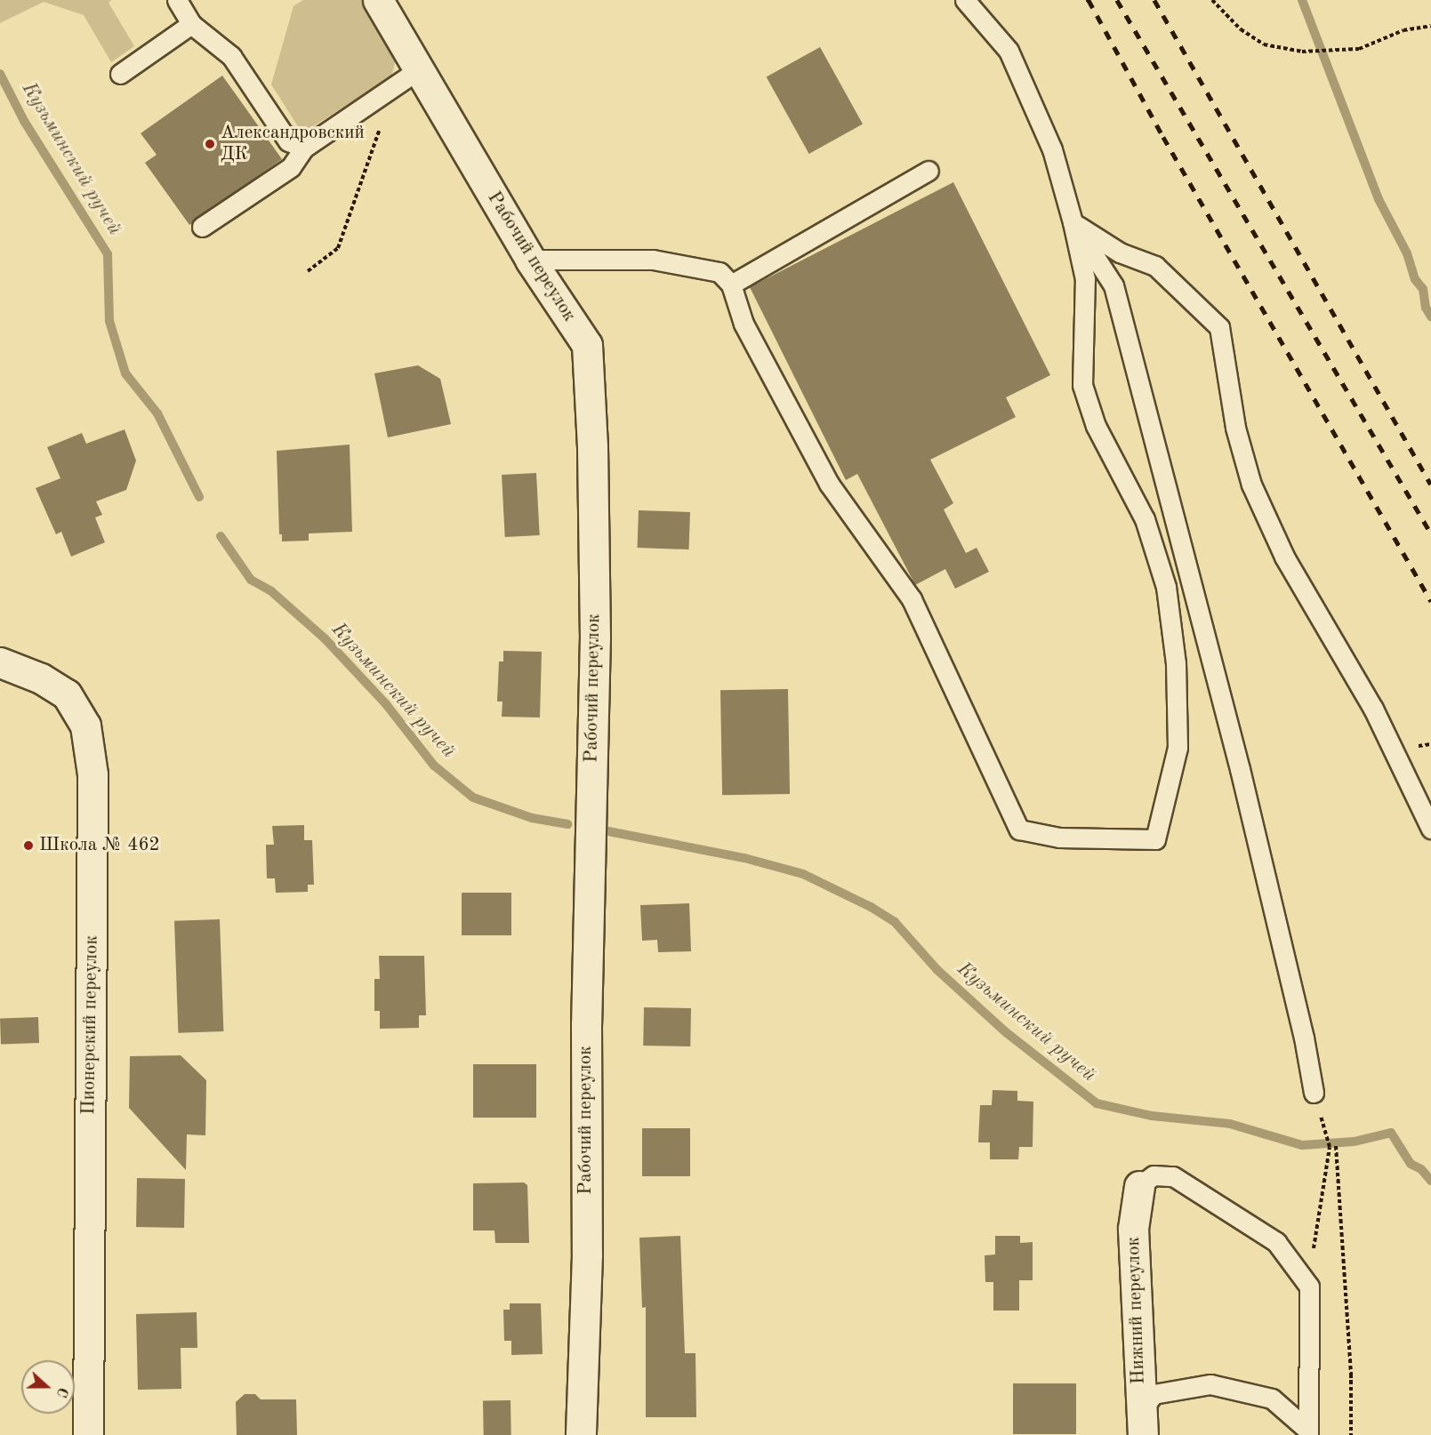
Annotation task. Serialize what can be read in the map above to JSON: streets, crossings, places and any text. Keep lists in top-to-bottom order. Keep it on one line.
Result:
{"streets":{"street":["Рабочий переулок","Пионерский переулок","Нижний переулок"]},"water":["Кузьминский ручей"],"places":["Александровский ДК","Школа № 462"],"north":"right"}
